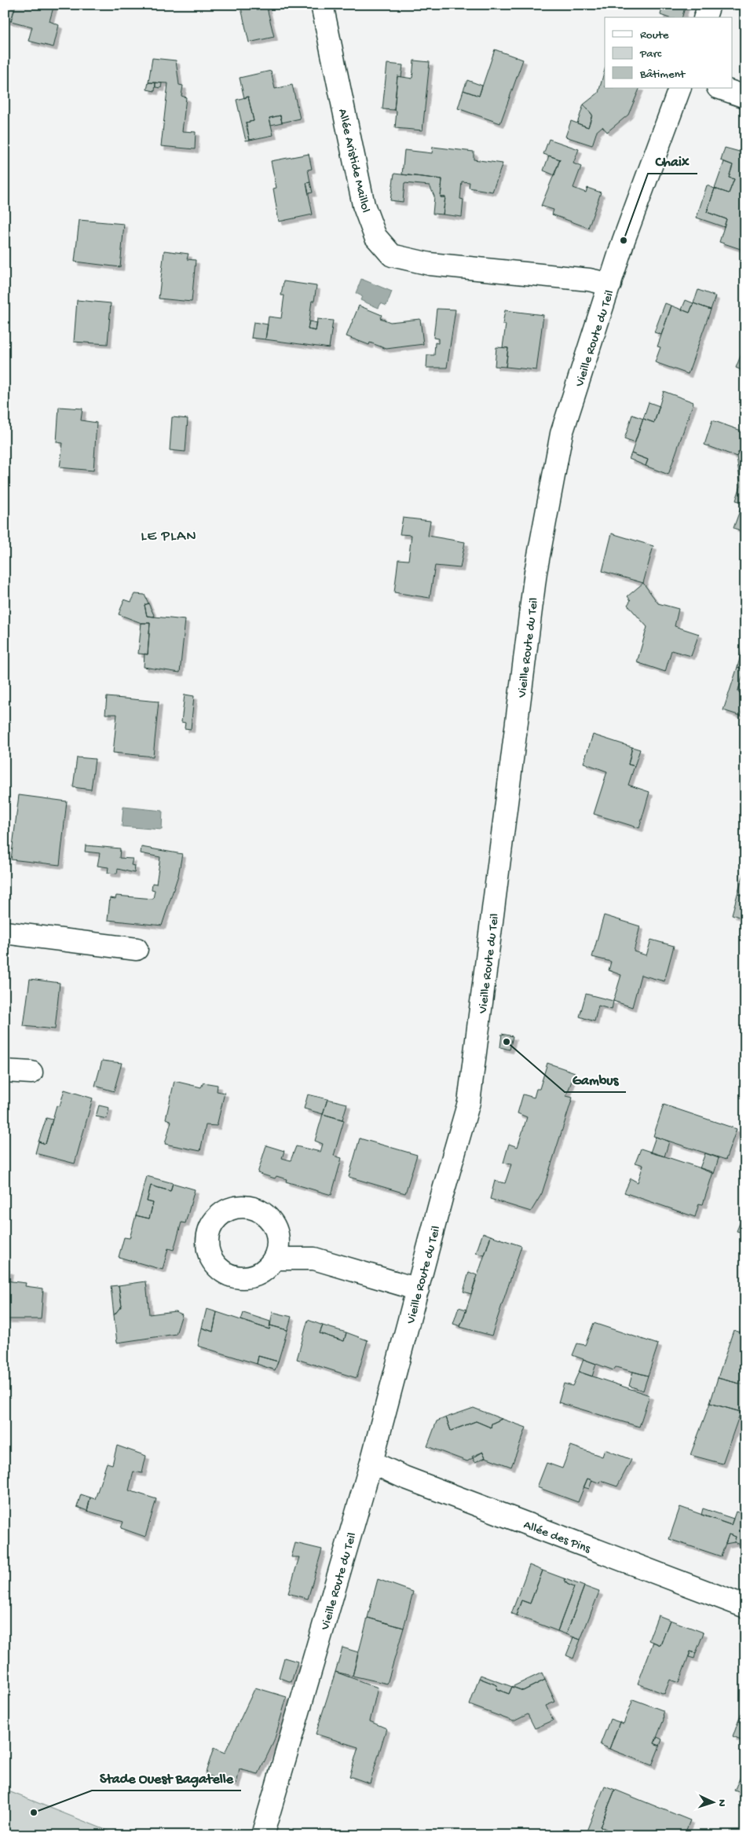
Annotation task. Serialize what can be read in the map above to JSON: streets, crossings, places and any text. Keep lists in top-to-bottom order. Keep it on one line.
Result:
{"streets":{"street":["Allée Aristide Maillol","Vieille Route du Teil","Allée des Pins"]},"crossings":[["Allée Aristide Maillol","Vieille Route du Teil"],["Vieille Route du Teil","Allée des Pins"]],"districts":["LE PLAN"],"places":["Chaix","Gambus","Stade Ouest Bagatelle"],"legend":["Route","Parc","Bâtiment"],"north":"right"}
